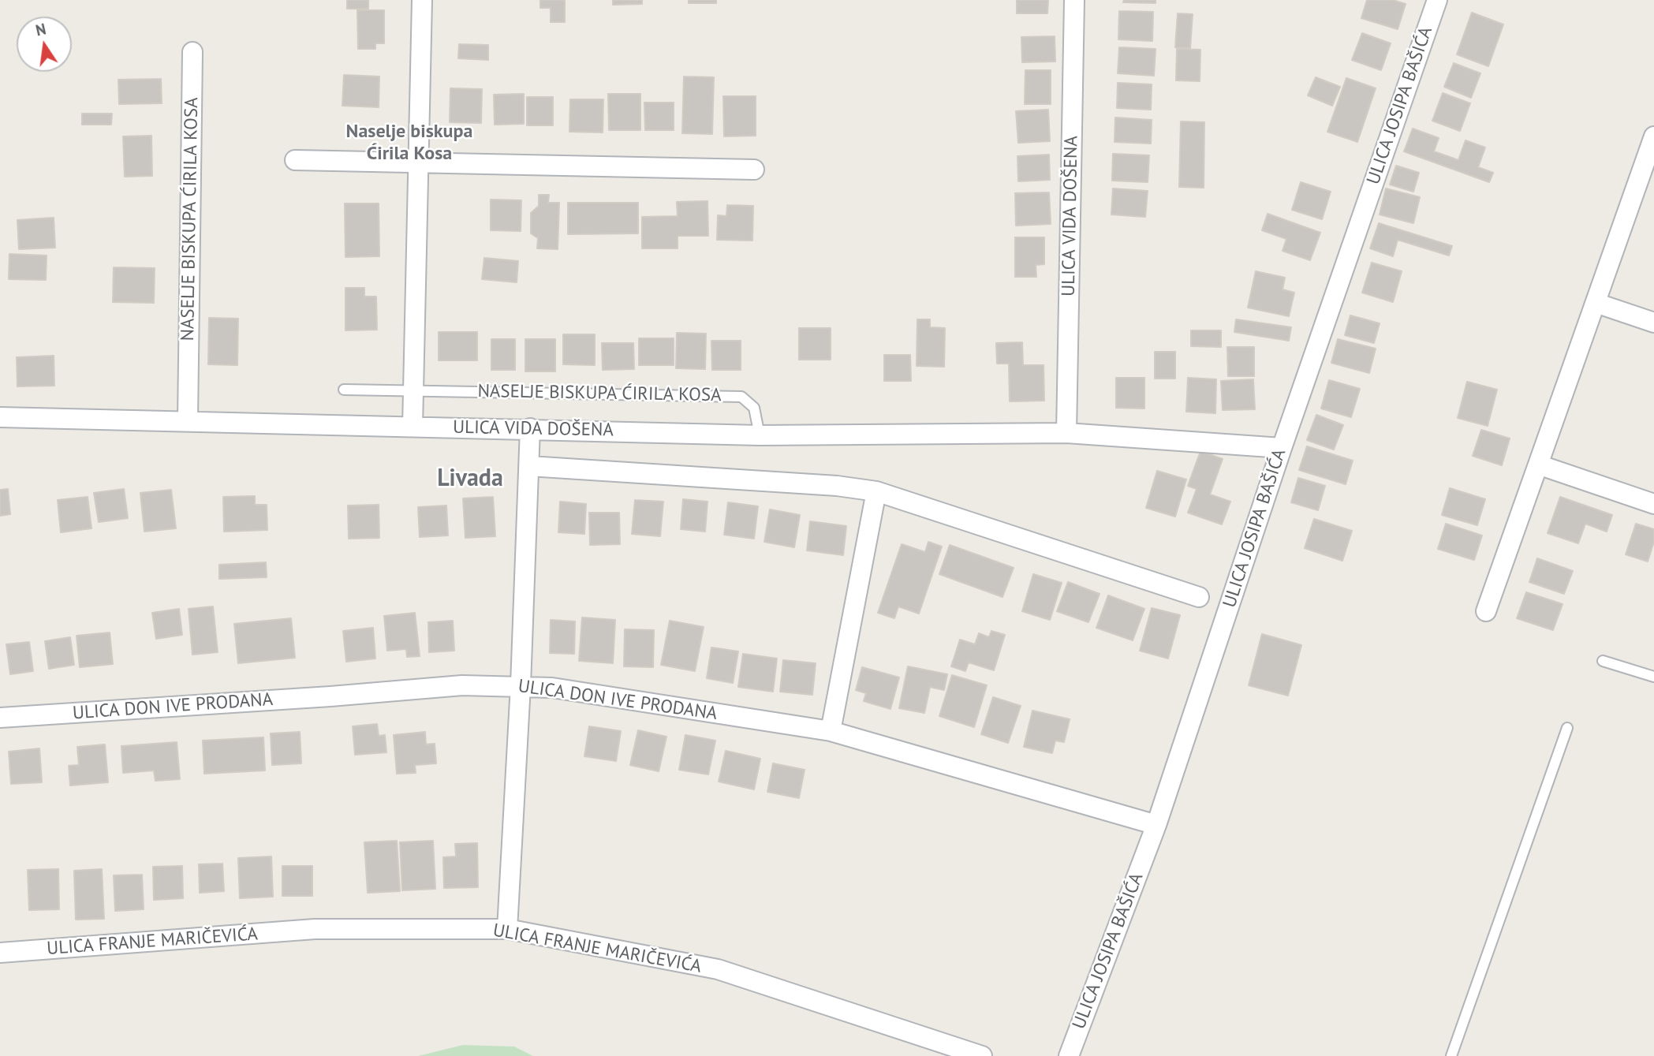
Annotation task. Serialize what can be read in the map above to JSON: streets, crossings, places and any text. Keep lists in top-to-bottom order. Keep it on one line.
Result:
{"streets":{"street":["ULICA JOSIPA BAŠIĆA","ULICA VIDA DOŠENA","NASELJE BISKUPA ĆIRILA KOSA","ULICA DON IVE PRODANA","ULICA FRANJE MARIČEVIĆA"]},"crossings":[["ULICA JOSIPA BAŠIĆA","ULICA VIDA DOŠENA"],["ULICA JOSIPA BAŠIĆA","ULICA DON IVE PRODANA"],["ULICA VIDA DOŠENA","NASELJE BISKUPA ĆIRILA KOSA"]],"districts":["Naselje biskupa Ćirila Kosa","Livada"],"north":"top"}
